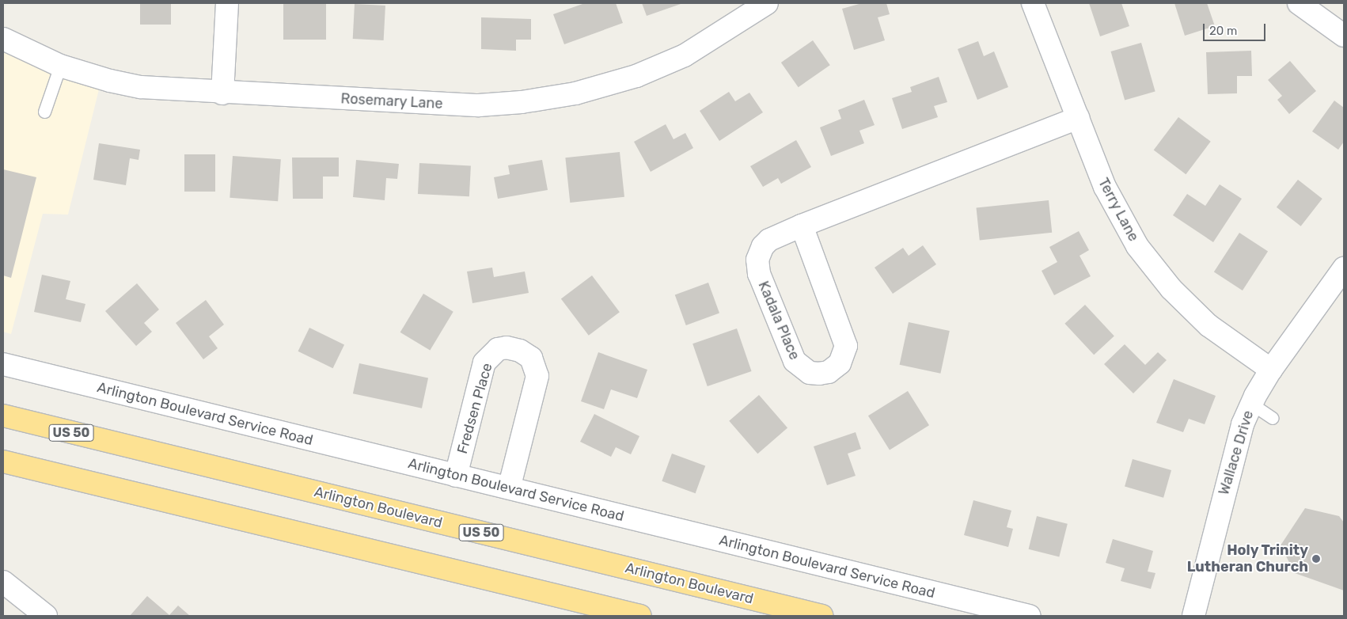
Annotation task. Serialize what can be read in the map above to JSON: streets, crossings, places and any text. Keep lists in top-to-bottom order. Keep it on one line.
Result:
{"streets":{"highway":["US 50","Arlington Boulevard"],"street":["Rosemary Lane","Terry Lane","Kadala Place","Fredsen Place","Arlington Boulevard Service Road","Wallace Drive"]},"crossings":[["Terry Lane","Kadala Place"],["Terry Lane","Wallace Drive"],["Fredsen Place","Arlington Boulevard Service Road"]],"places":["Holy Trinity Lutheran Church"],"scale_bar":"20 m"}
